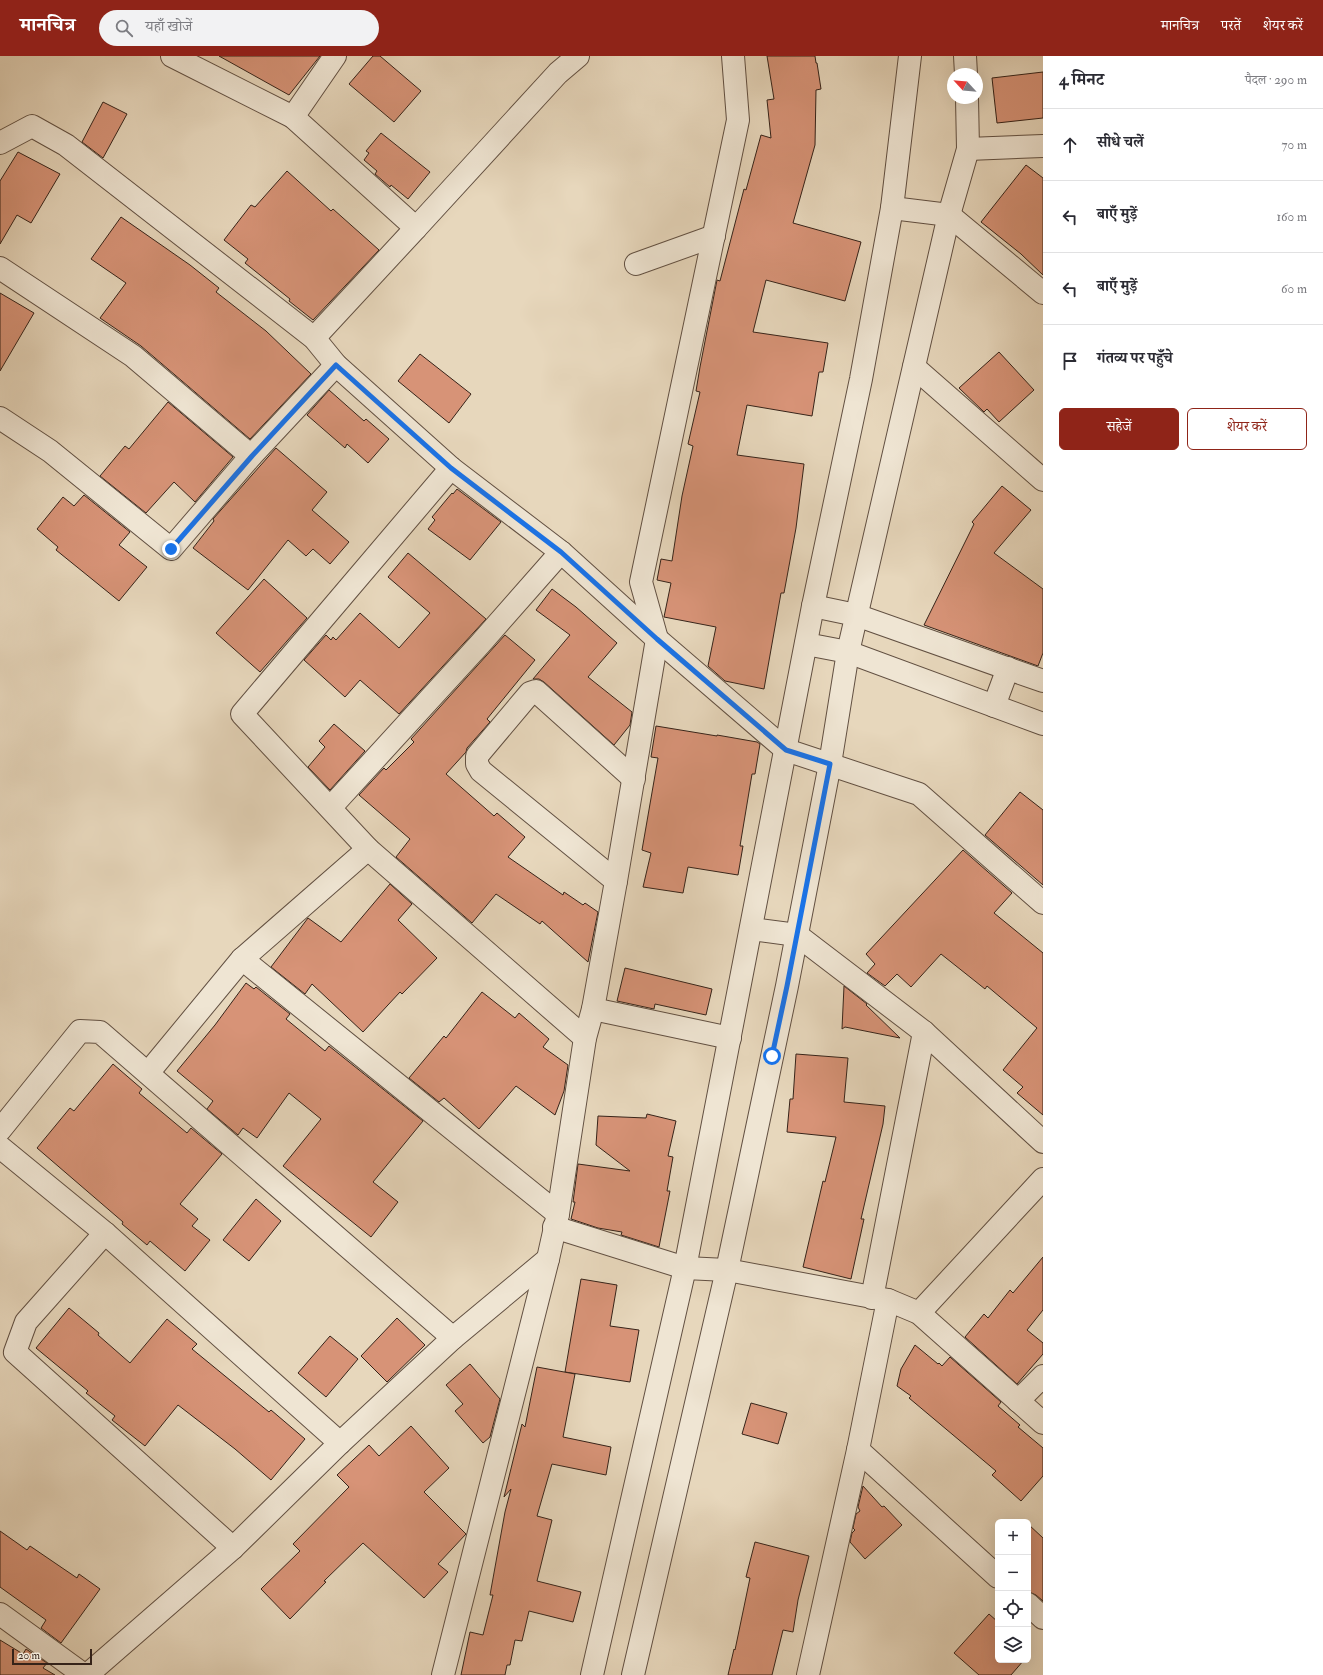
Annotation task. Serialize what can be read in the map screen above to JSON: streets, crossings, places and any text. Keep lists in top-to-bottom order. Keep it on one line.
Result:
{"scale_bar":"20 m","north":"top left","page":{"header":"मानचित्र","search":"यहाँ खोजें","nav":["मानचित्र","परतें","शेयर करें"],"heading":["4 मिनट","पैदल · 290 m"],"list":[["सीधे चलें","70 m"],["बाएँ मुड़ें","160 m"],["बाएँ मुड़ें","60 m"],"गंतव्य पर पहुँचे"],"buttons":["सहेजें","शेयर करें"],"map_buttons":["+","−"],"scale":"20 m"}}
